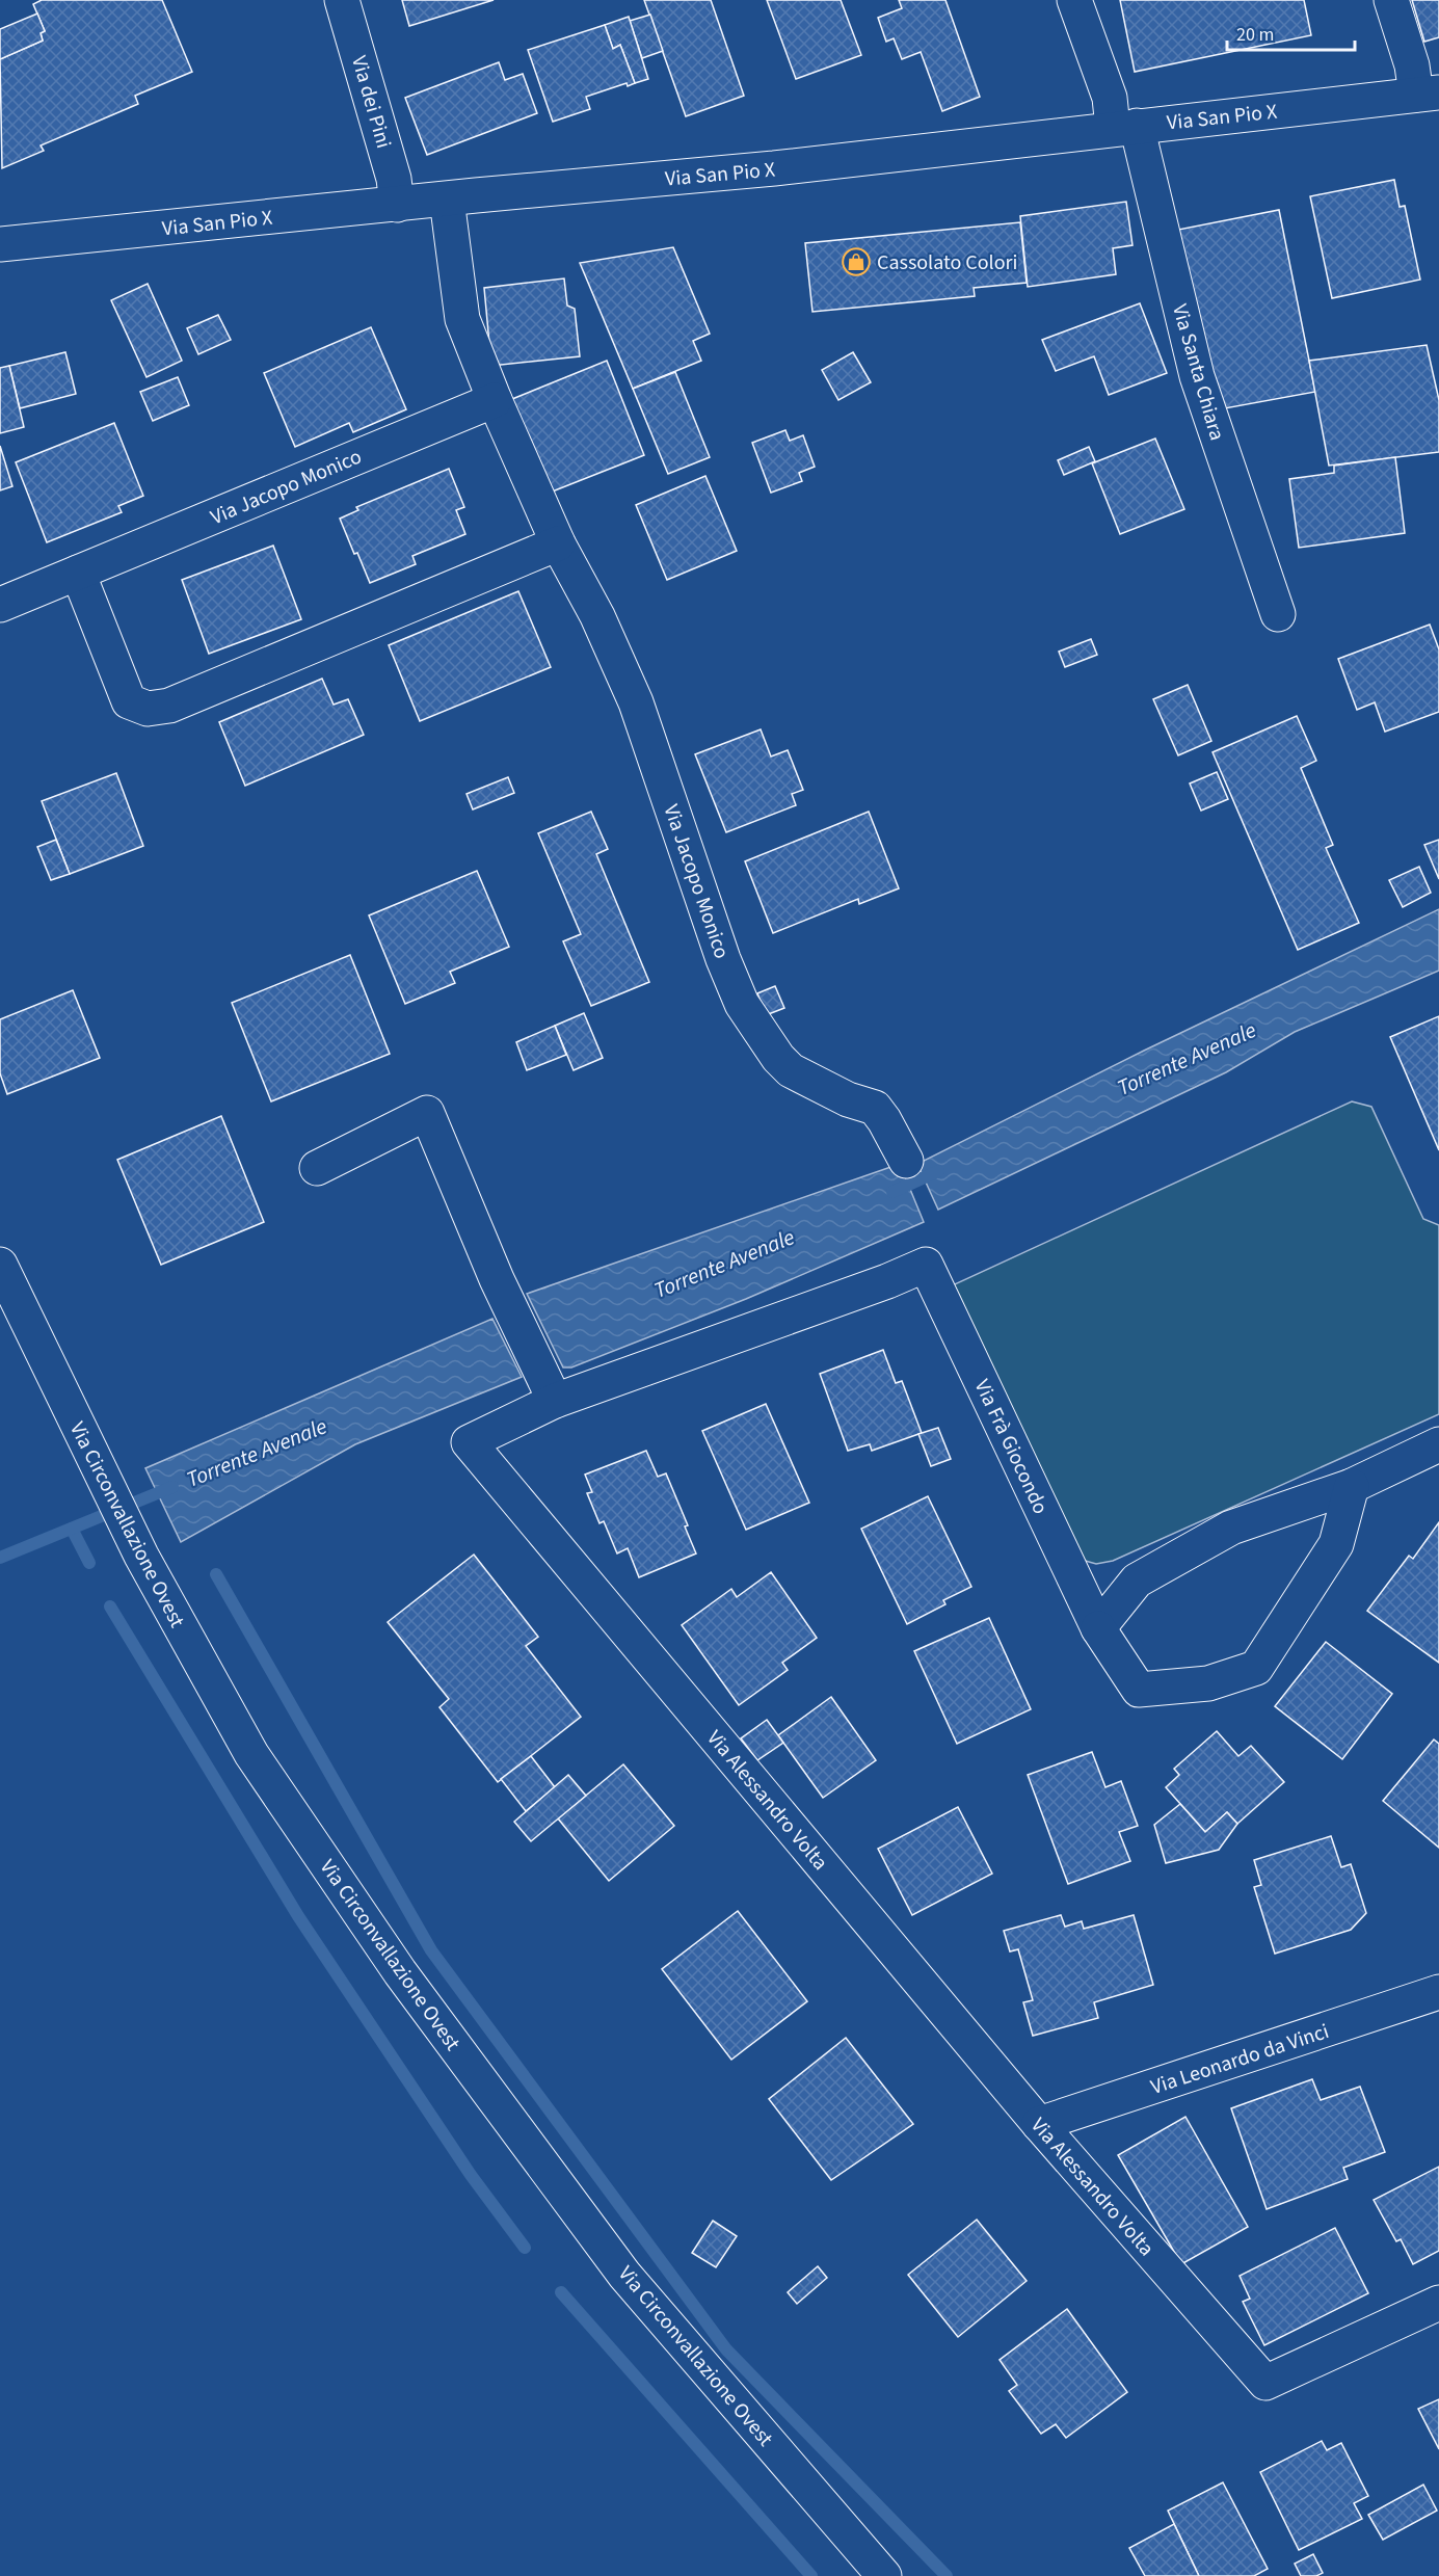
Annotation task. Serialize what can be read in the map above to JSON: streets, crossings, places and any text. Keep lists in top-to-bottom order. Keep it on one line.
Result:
{"streets":{"street":["Via dei Pini","Via San Pio X","Via Santa Chiara","Via Jacopo Monico","Via Frà Giocondo","Via Circonvallazione Ovest","Via Alessandro Volta","Via Leonardo da Vinci"]},"crossings":[["Via dei Pini","Via San Pio X"],["Via San Pio X","Via Santa Chiara"],["Via San Pio X","Via Jacopo Monico"],["Via Frà Giocondo","Via Alessandro Volta"],["Via Alessandro Volta","Via Leonardo da Vinci"]],"water":["Torrente Avenale"],"places":{"shop":["Cassolato Colori"]},"scale_bar":"20 m"}
